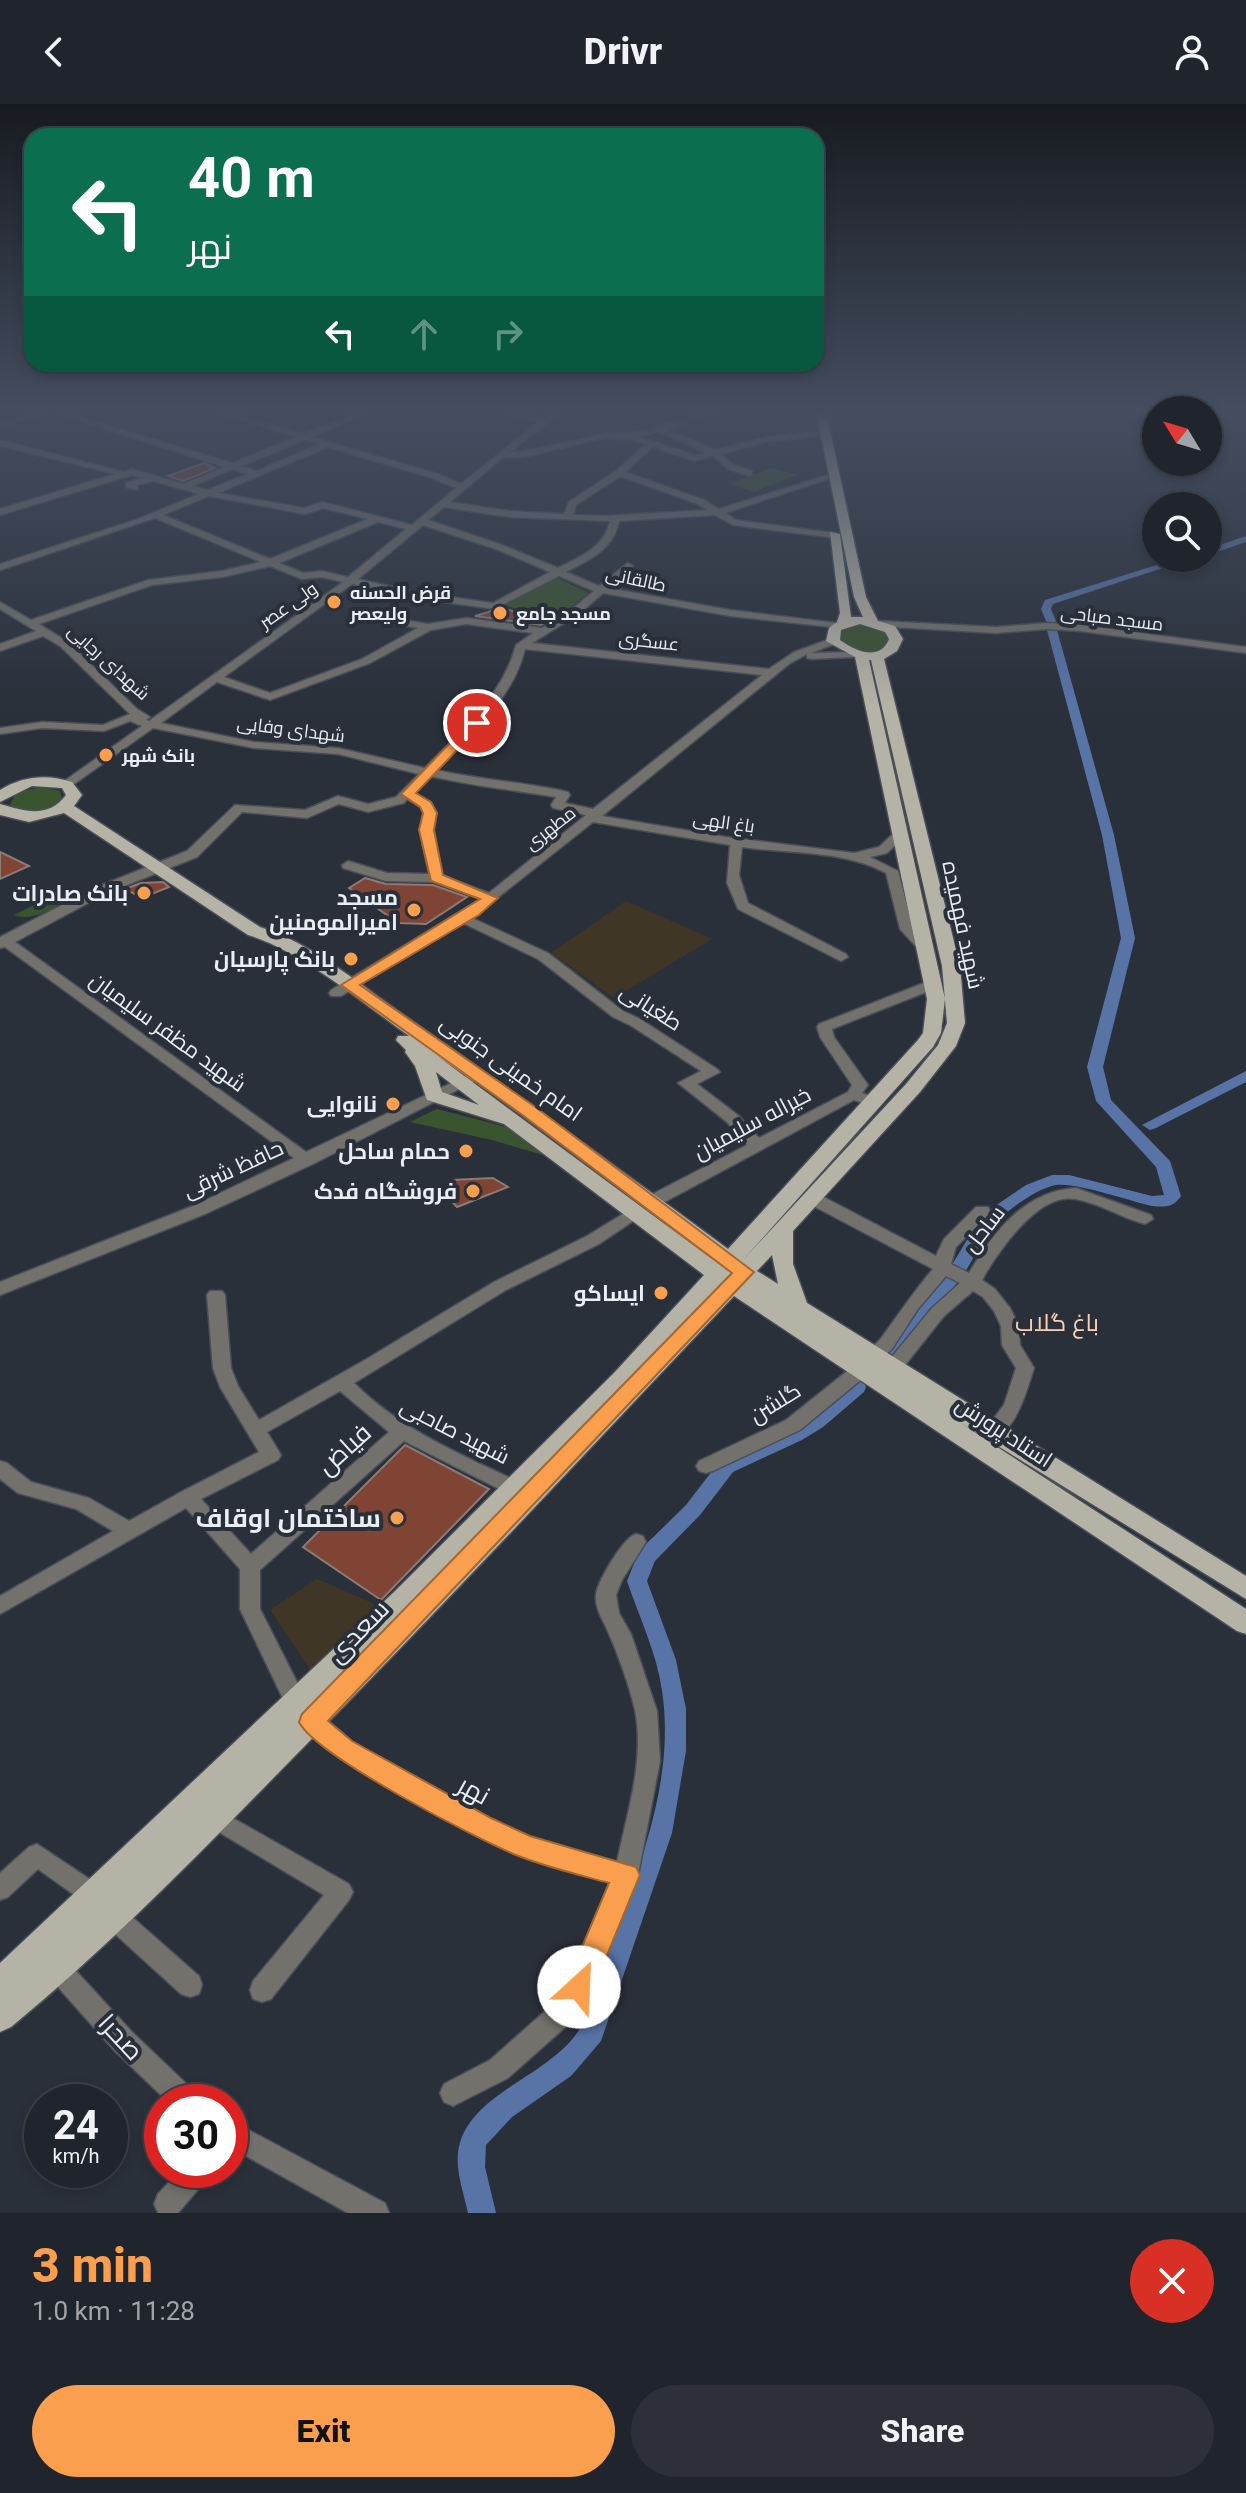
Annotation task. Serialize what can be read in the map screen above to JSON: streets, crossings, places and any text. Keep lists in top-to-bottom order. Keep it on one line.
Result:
{"streets":{"main road":["شهید فهمیده","امام خمینی جنوبی","استاد پرورش","سعدی"],"street":["طالقانی","ولی عصر","مسجد صباحی","عسگری","شهدای رجایی","شهدای وفایی","باغ الهی","مطهری","طغیانی","شهید مظفر سلیمیان","خیراله سلیمیان","حافظ شرقی","ساحل","گلشن","شهید صاحبی","فیاض","نهر","صحرا"]},"crossings":[["طالقانی","ولی عصر"],["ولی عصر","شهدای وفایی"],["عسگری","مطهری"],["شهدای رجایی","شهدای وفایی"],["شهدای وفایی","باغ الهی"],["شهدای وفایی","مطهری"],["باغ الهی","مطهری"],["باغ الهی","شهید فهمیده"],["مطهری","طغیانی"],["مطهری","امام خمینی جنوبی"],["شهید فهمیده","امام خمینی جنوبی"],["شهید فهمیده","استاد پرورش"],["شهید فهمیده","سعدی"],["طغیانی","خیراله سلیمیان"],["شهید مظفر سلیمیان","حافظ شرقی"],["امام خمینی جنوبی","خیراله سلیمیان"],["امام خمینی جنوبی","حافظ شرقی"],["امام خمینی جنوبی","استاد پرورش"],["امام خمینی جنوبی","سعدی"],["ساحل","گلشن"],["ساحل","استاد پرورش"],["گلشن","استاد پرورش"],["شهید صاحبی","فیاض"],["شهید صاحبی","سعدی"],["استاد پرورش","سعدی"],["سعدی","نهر"],["سعدی","صحرا"]],"districts":["باغ گلاب"],"places":["قرض الحسنه ولیعصر","مسجد جامع","بانک شهر","بانک صادرات","مسجد امیرالمومنین","بانک پارسیان","نانوایی","حمام ساحل","فروشگاه فدک","ایساکو","ساختمان اوقاف"],"north":"top left","page":{"header":"Drivr","turn":["40 m","نهر"],"speed":"24 km/h","limit":"30","heading":["3 min","1.0 km · 11:28"],"buttons":["Exit","Share"]}}
